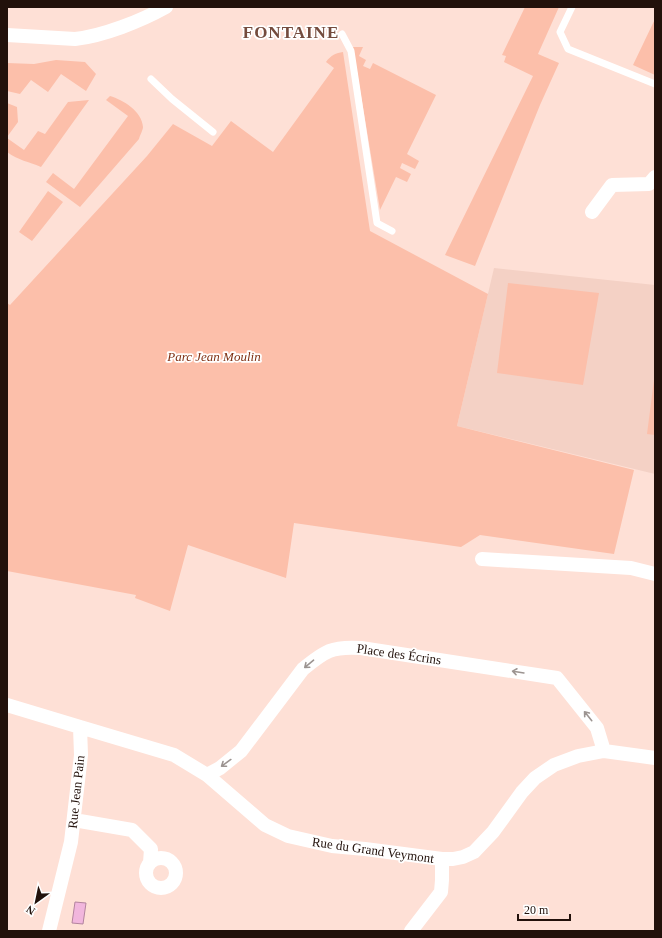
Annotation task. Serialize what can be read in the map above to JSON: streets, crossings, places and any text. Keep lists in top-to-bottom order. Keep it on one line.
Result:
{"streets":{"street":["Place des Écrins","Rue Jean Pain","Rue du Grand Veymont"]},"crossings":[["Place des Écrins","Rue du Grand Veymont"],["Rue Jean Pain","Rue du Grand Veymont"]],"one_way":["Place des Écrins"],"districts":["FONTAINE"],"parks":["Parc Jean Moulin"],"scale_bar":"20 m","north":"bottom left"}
